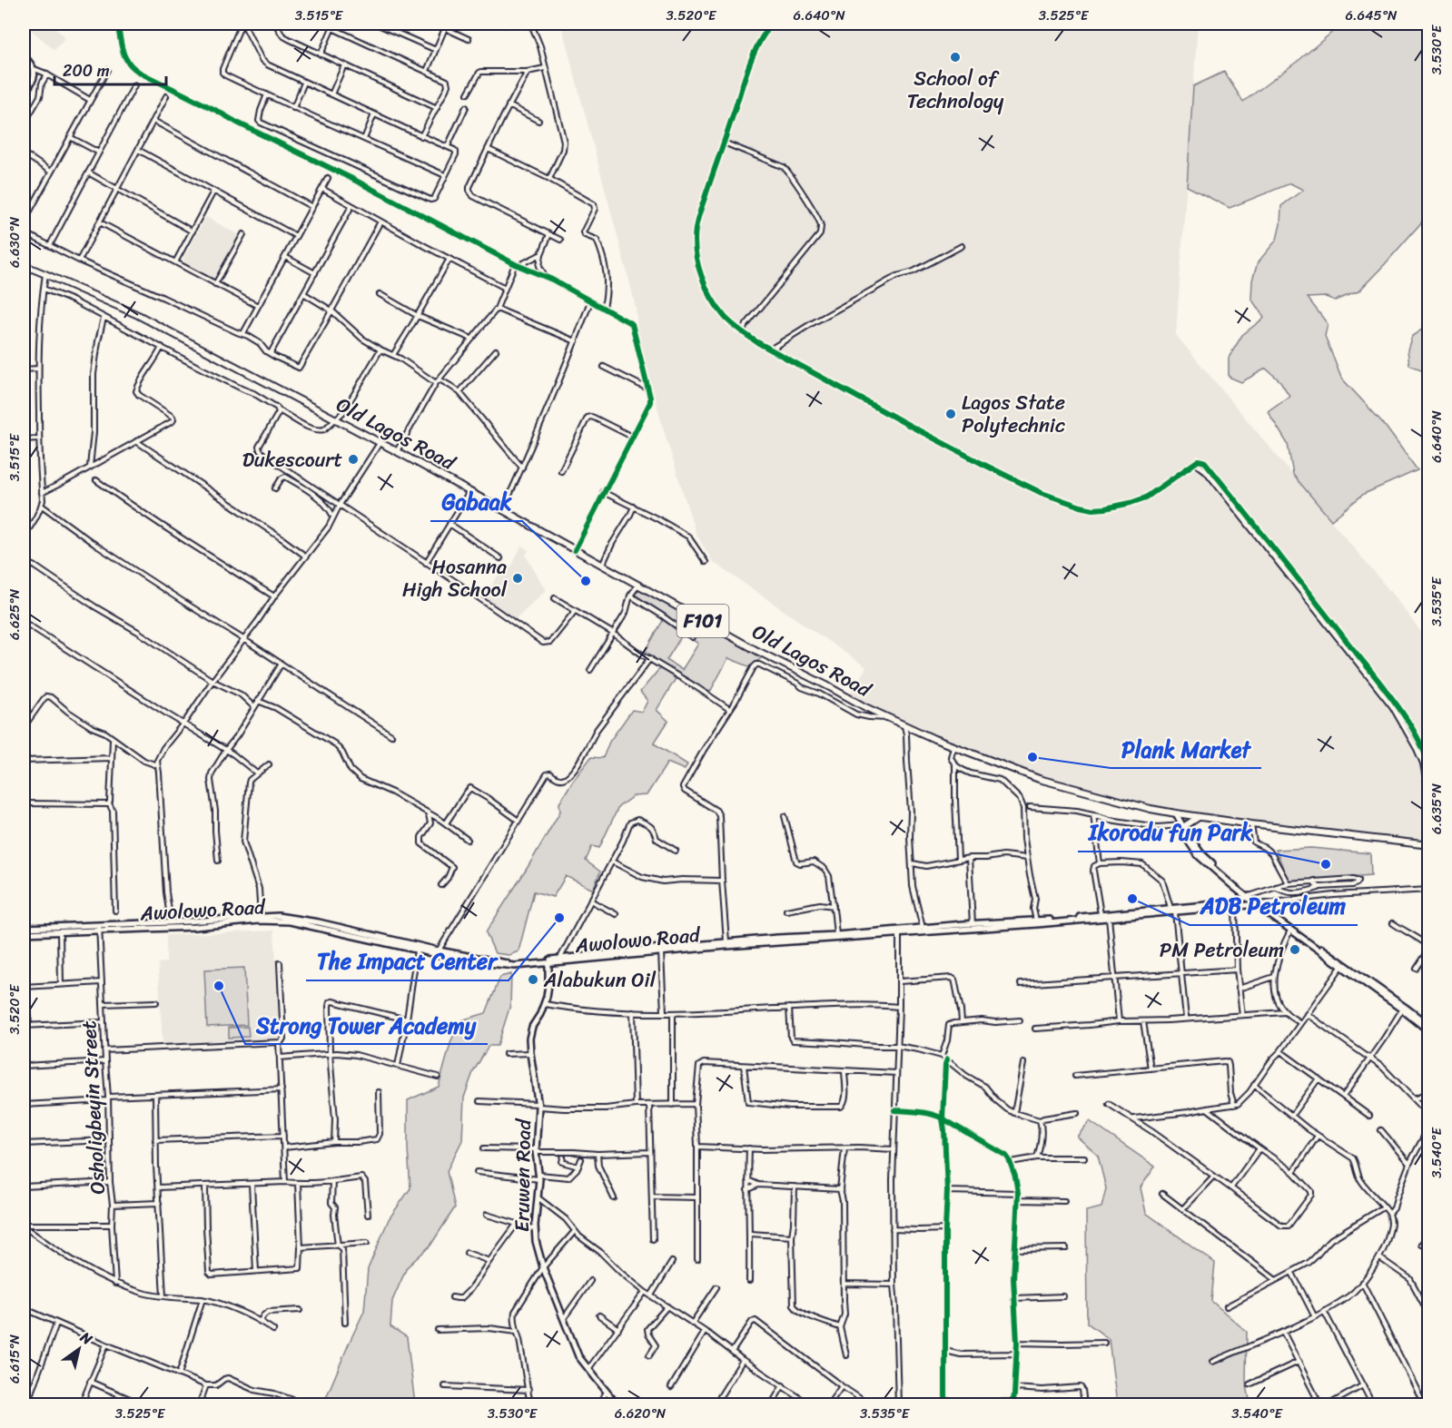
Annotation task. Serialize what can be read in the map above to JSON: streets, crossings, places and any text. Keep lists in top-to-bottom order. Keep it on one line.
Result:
{"streets":{"main road":["Old Lagos Road","F101","Awolowo Road","Eruwen Road"],"street":["Osholigbeyin Street"]},"crossings":[["Awolowo Road","Osholigbeyin Street"],["Awolowo Road","Eruwen Road"]],"places":["School of Technology","Lagos State Polytechnic","Dukescourt","Hosanna High School","Gabaak","Plank Market","Ikorodu fun Park","ADB Petroleum","The Impact Center","PM Petroleum","Alabukun Oil","Strong Tower Academy"],"scale_bar":"200 m","north":"top right","coordinates":["3.515°E","3.520°E","6.640°N","3.525°E","6.645°N","3.530°E","6.630°N","3.535°E","6.625°N","6.635°N","3.540°E","6.615°N","6.620°N"]}
